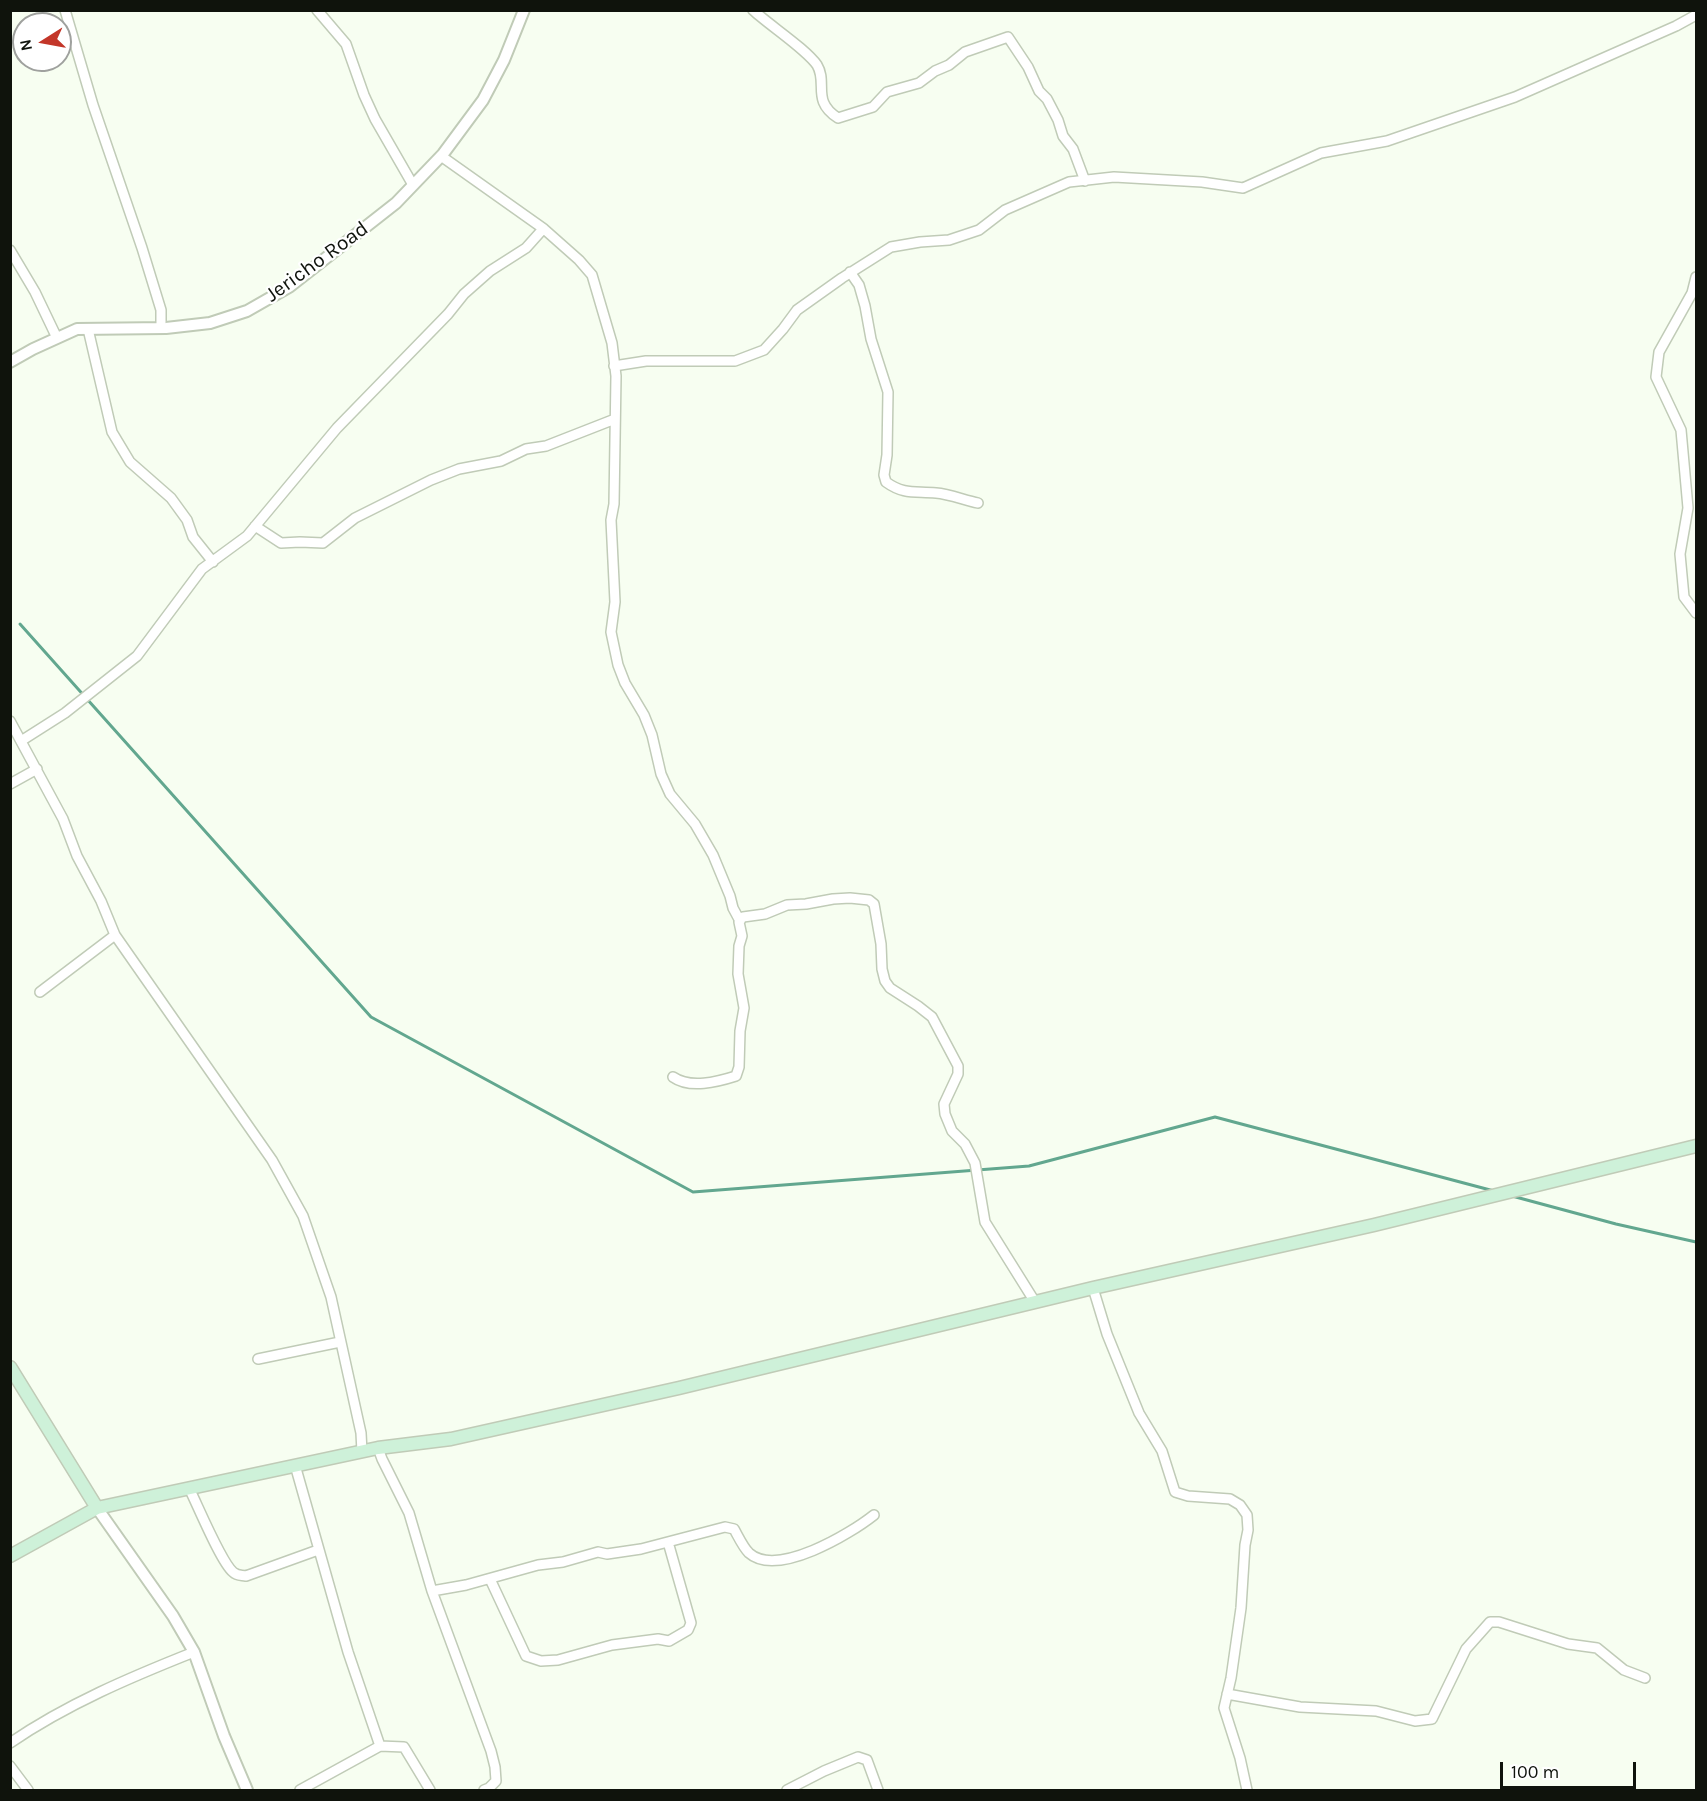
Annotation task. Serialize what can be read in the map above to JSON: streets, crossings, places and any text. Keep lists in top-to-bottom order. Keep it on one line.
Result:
{"streets":{"street":["Jericho Road"]},"scale_bar":"100 m","north":"left"}
